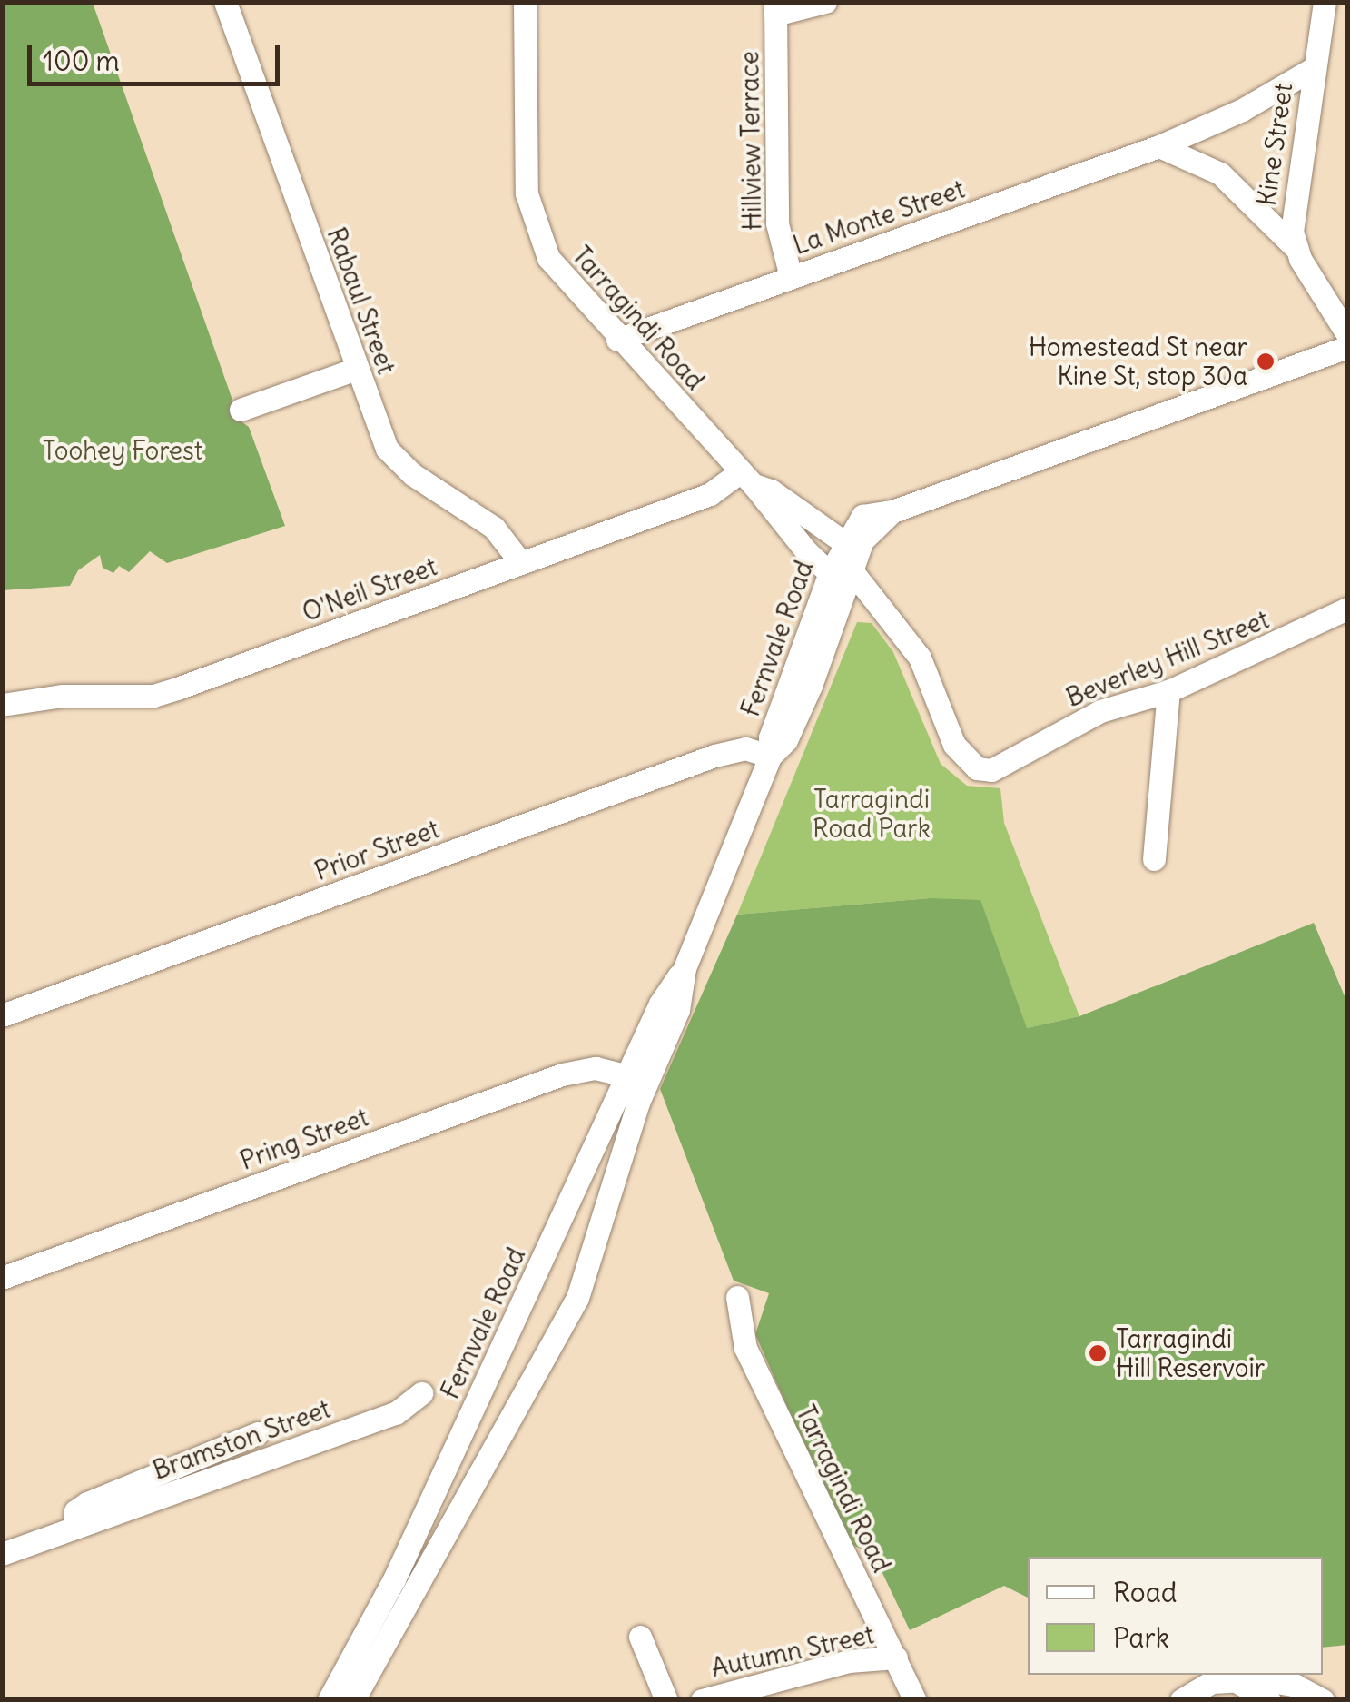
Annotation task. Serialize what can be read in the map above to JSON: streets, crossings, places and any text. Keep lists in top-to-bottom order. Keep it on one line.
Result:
{"streets":{"street":["Hillview Terrace","Kine Street","La Monte Street","Rabaul Street","Tarragindi Road","O'Neil Street","Fernvale Road","Beverley Hill Street","Prior Street","Pring Street","Bramston Street","Autumn Street"]},"crossings":[["Hillview Terrace","La Monte Street"],["Kine Street","La Monte Street"],["La Monte Street","Tarragindi Road"],["Rabaul Street","O'Neil Street"],["Tarragindi Road","O'Neil Street"],["Tarragindi Road","Fernvale Road"],["Tarragindi Road","Beverley Hill Street"],["Tarragindi Road","Autumn Street"],["Fernvale Road","Beverley Hill Street"],["Fernvale Road","Prior Street"],["Fernvale Road","Pring Street"]],"parks":["Toohey Forest","Tarragindi Road Park"],"places":["Homestead St near Kine St, stop 30a","Tarragindi Hill Reservoir"],"legend":["Road","Park"],"scale_bar":"100 m"}
